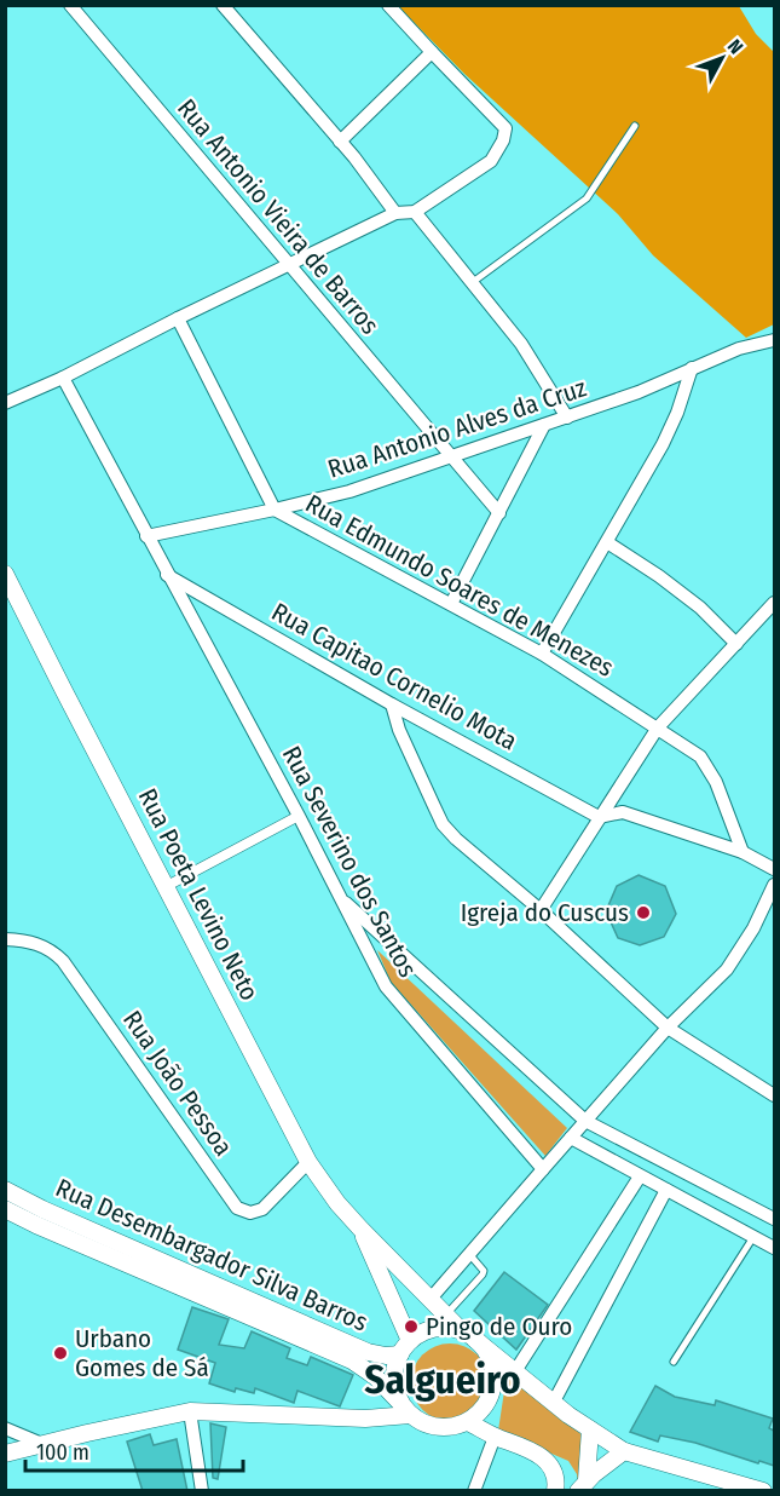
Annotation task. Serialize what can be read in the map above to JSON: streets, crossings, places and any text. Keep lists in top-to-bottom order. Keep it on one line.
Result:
{"streets":{"main road":["Rua Poeta Levino Neto","Rua Desembargador Silva Barros"],"street":["Rua Antonio Vieira de Barros","Rua Antonio Alves da Cruz","Rua Edmundo Soares de Menezes","Rua Capitao Cornelio Mota","Rua Severino dos Santos","Rua João Pessoa"]},"crossings":[["Rua Antonio Vieira de Barros","Rua Antonio Alves da Cruz"],["Rua Antonio Alves da Cruz","Rua Edmundo Soares de Menezes"],["Rua Antonio Alves da Cruz","Rua Severino dos Santos"],["Rua Capitao Cornelio Mota","Rua Severino dos Santos"],["Rua Poeta Levino Neto","Rua João Pessoa"],["Rua Poeta Levino Neto","Rua Desembargador Silva Barros"]],"districts":["Salgueiro"],"places":["Igreja do Cuscus","Pingo de Ouro","Urbano Gomes de Sá"],"scale_bar":"100 m","north":"top right"}
